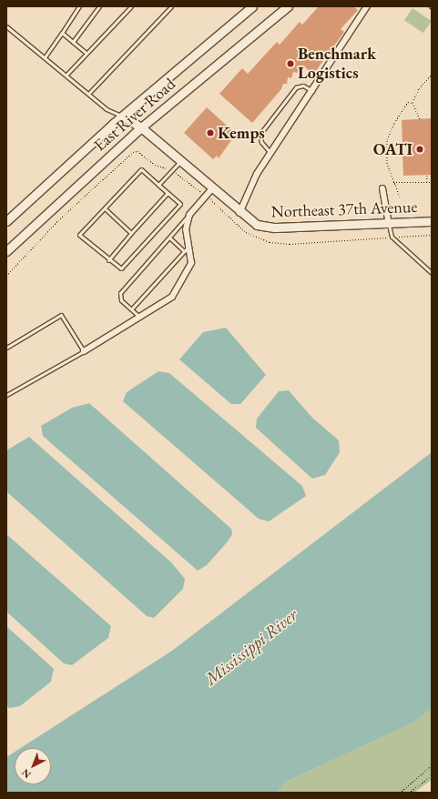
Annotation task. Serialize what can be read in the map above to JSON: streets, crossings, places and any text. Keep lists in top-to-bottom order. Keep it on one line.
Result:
{"streets":{"street":["East River Road","Northeast 37th Avenue"]},"crossings":[["East River Road","Northeast 37th Avenue"]],"water":["Mississippi River"],"places":["Benchmark Logistics","Kemps","OATI"],"north":"bottom left"}
